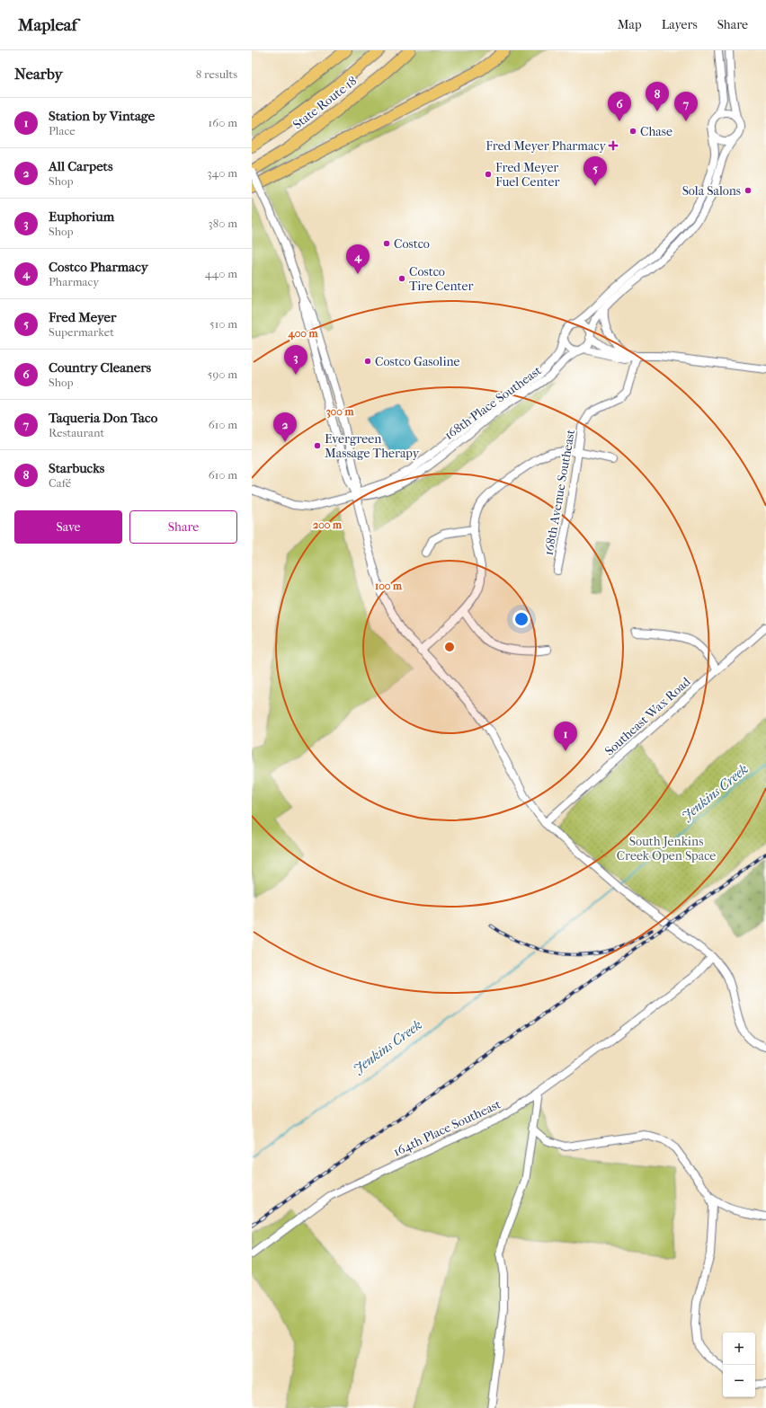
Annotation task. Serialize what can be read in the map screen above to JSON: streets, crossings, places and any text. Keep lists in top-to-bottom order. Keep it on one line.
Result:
{"streets":{"highway":["State Route 18"],"street":["168th Place Southeast","168th Avenue Southeast","Southeast Wax Road","164th Place Southeast"]},"water":["Jenkins Creek"],"parks":["South Jenkins Creek Open Space"],"places":{"other":["Chase","Fred Meyer Fuel Center","Sola Salons","Costco","Costco Tire Center","Costco Gasoline","Evergreen Massage Therapy"],"health":["Fred Meyer Pharmacy"]},"page":{"header":"Mapleaf","nav":["Map","Layers","Share"],"heading":["Nearby","8 results"],"pins":["8","6","7","5","4","3","2","1"],"list":[{"mark":"1","name":"Station by Vintage","note":"Place","value":"160 m"},{"mark":"2","name":"All Carpets","note":"Shop","value":"340 m"},{"mark":"3","name":"Euphorium","note":"Shop","value":"380 m"},{"mark":"4","name":"Costco Pharmacy","note":"Pharmacy","value":"440 m"},{"mark":"5","name":"Fred Meyer","note":"Supermarket","value":"510 m"},{"mark":"6","name":"Country Cleaners","note":"Shop","value":"590 m"},{"mark":"7","name":"Taqueria Don Taco","note":"Restaurant","value":"610 m"},{"mark":"8","name":"Starbucks","note":"Café","value":"610 m"}],"buttons":["Save","Share"],"map_buttons":["+","−"]},"rings":["400 m","300 m","200 m","100 m"]}
